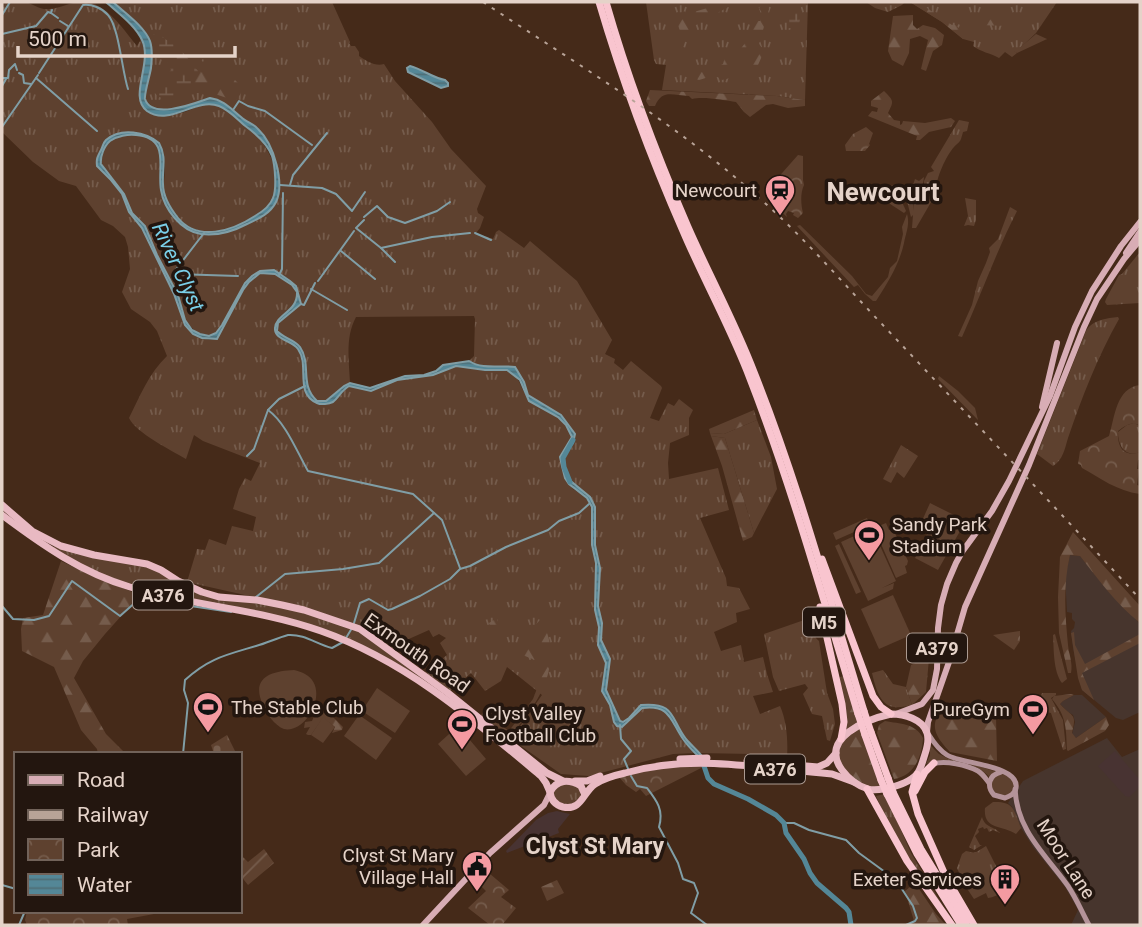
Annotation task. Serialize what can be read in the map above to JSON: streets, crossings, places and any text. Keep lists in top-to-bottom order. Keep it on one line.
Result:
{"streets":{"highway":["A376","M5","Exmouth Road"],"main road":["A379","Moor Lane"]},"crossings":[["A376","M5"],["A376","A379"],["A376","Exmouth Road"],["M5","A379"]],"districts":["Newcourt","Clyst St Mary"],"water":["River Clyst"],"places":{"station":["Newcourt"],"sports":["Sandy Park Stadium","The Stable Club","PureGym","Clyst Valley Football Club"],"public building":["Clyst St Mary Village Hall"],"building":["Exeter Services"]},"legend":["Road","Railway","Park","Water"],"scale_bar":"500 m"}
